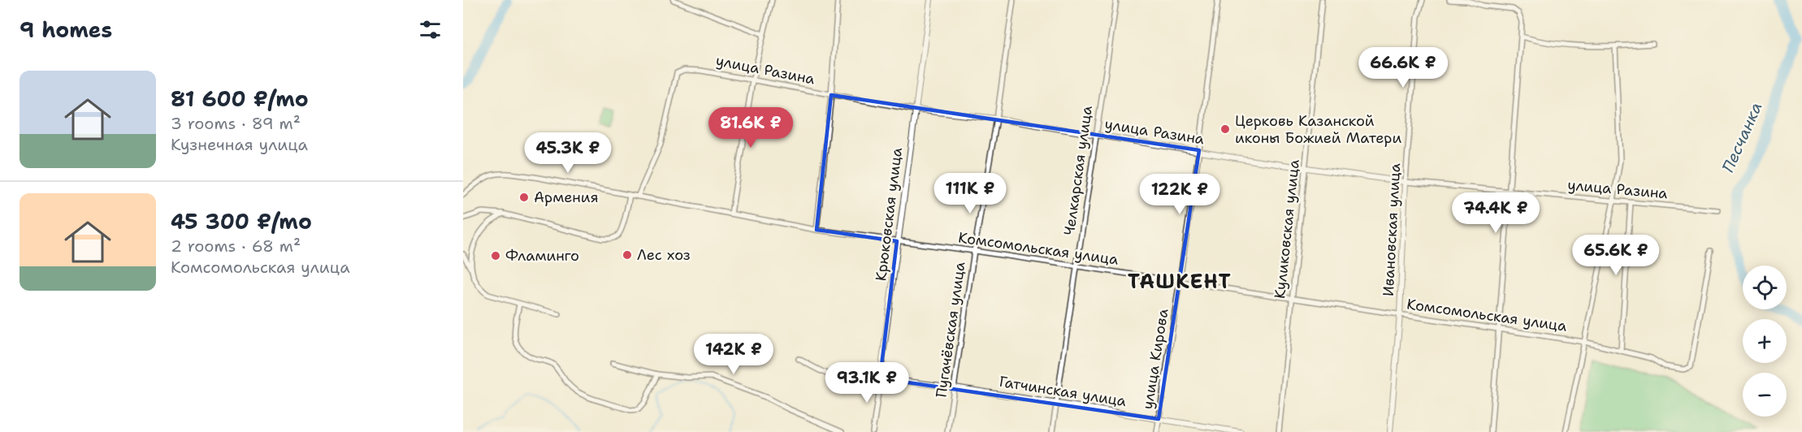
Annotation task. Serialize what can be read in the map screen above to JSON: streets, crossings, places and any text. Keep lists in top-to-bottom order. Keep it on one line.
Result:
{"streets":{"street":["улица Разина","Челкарская улица","Крюковская улица","Куликовская улица","Ивановская улица","Комсомольская улица","Пугачёвская улица","улица Кирова","Гатчинская улица"]},"crossings":[["улица Разина","Челкарская улица"],["улица Разина","Крюковская улица"],["улица Разина","Куликовская улица"],["улица Разина","Ивановская улица"],["улица Разина","Комсомольская улица"],["улица Разина","Пугачёвская улица"],["улица Разина","улица Кирова"],["Челкарская улица","Комсомольская улица"],["Челкарская улица","Гатчинская улица"],["Крюковская улица","Комсомольская улица"],["Крюковская улица","Гатчинская улица"],["Куликовская улица","Комсомольская улица"],["Ивановская улица","Комсомольская улица"],["Комсомольская улица","Пугачёвская улица"],["Комсомольская улица","улица Кирова"],["Пугачёвская улица","Гатчинская улица"],["улица Кирова","Гатчинская улица"]],"districts":["ТАШКЕНТ"],"water":["Песчанка"],"places":["Церковь Казанской иконы Божией Матери","Армения","Лес хоз","Фламинго"],"page":{"heading":"9 homes","price":["66.6K ₽","81.6K ₽","45.3K ₽","111K ₽","122K ₽","74.4K ₽","65.6K ₽","142K ₽","93.1K ₽"],"list":[{"name":"81 600 ₽/mo","note":"3 rooms · 89 m² · Кузнечная улица"},{"name":"45 300 ₽/mo","note":"2 rooms · 68 m² · Комсомольская улица"}],"map_buttons":["+","−"]}}
